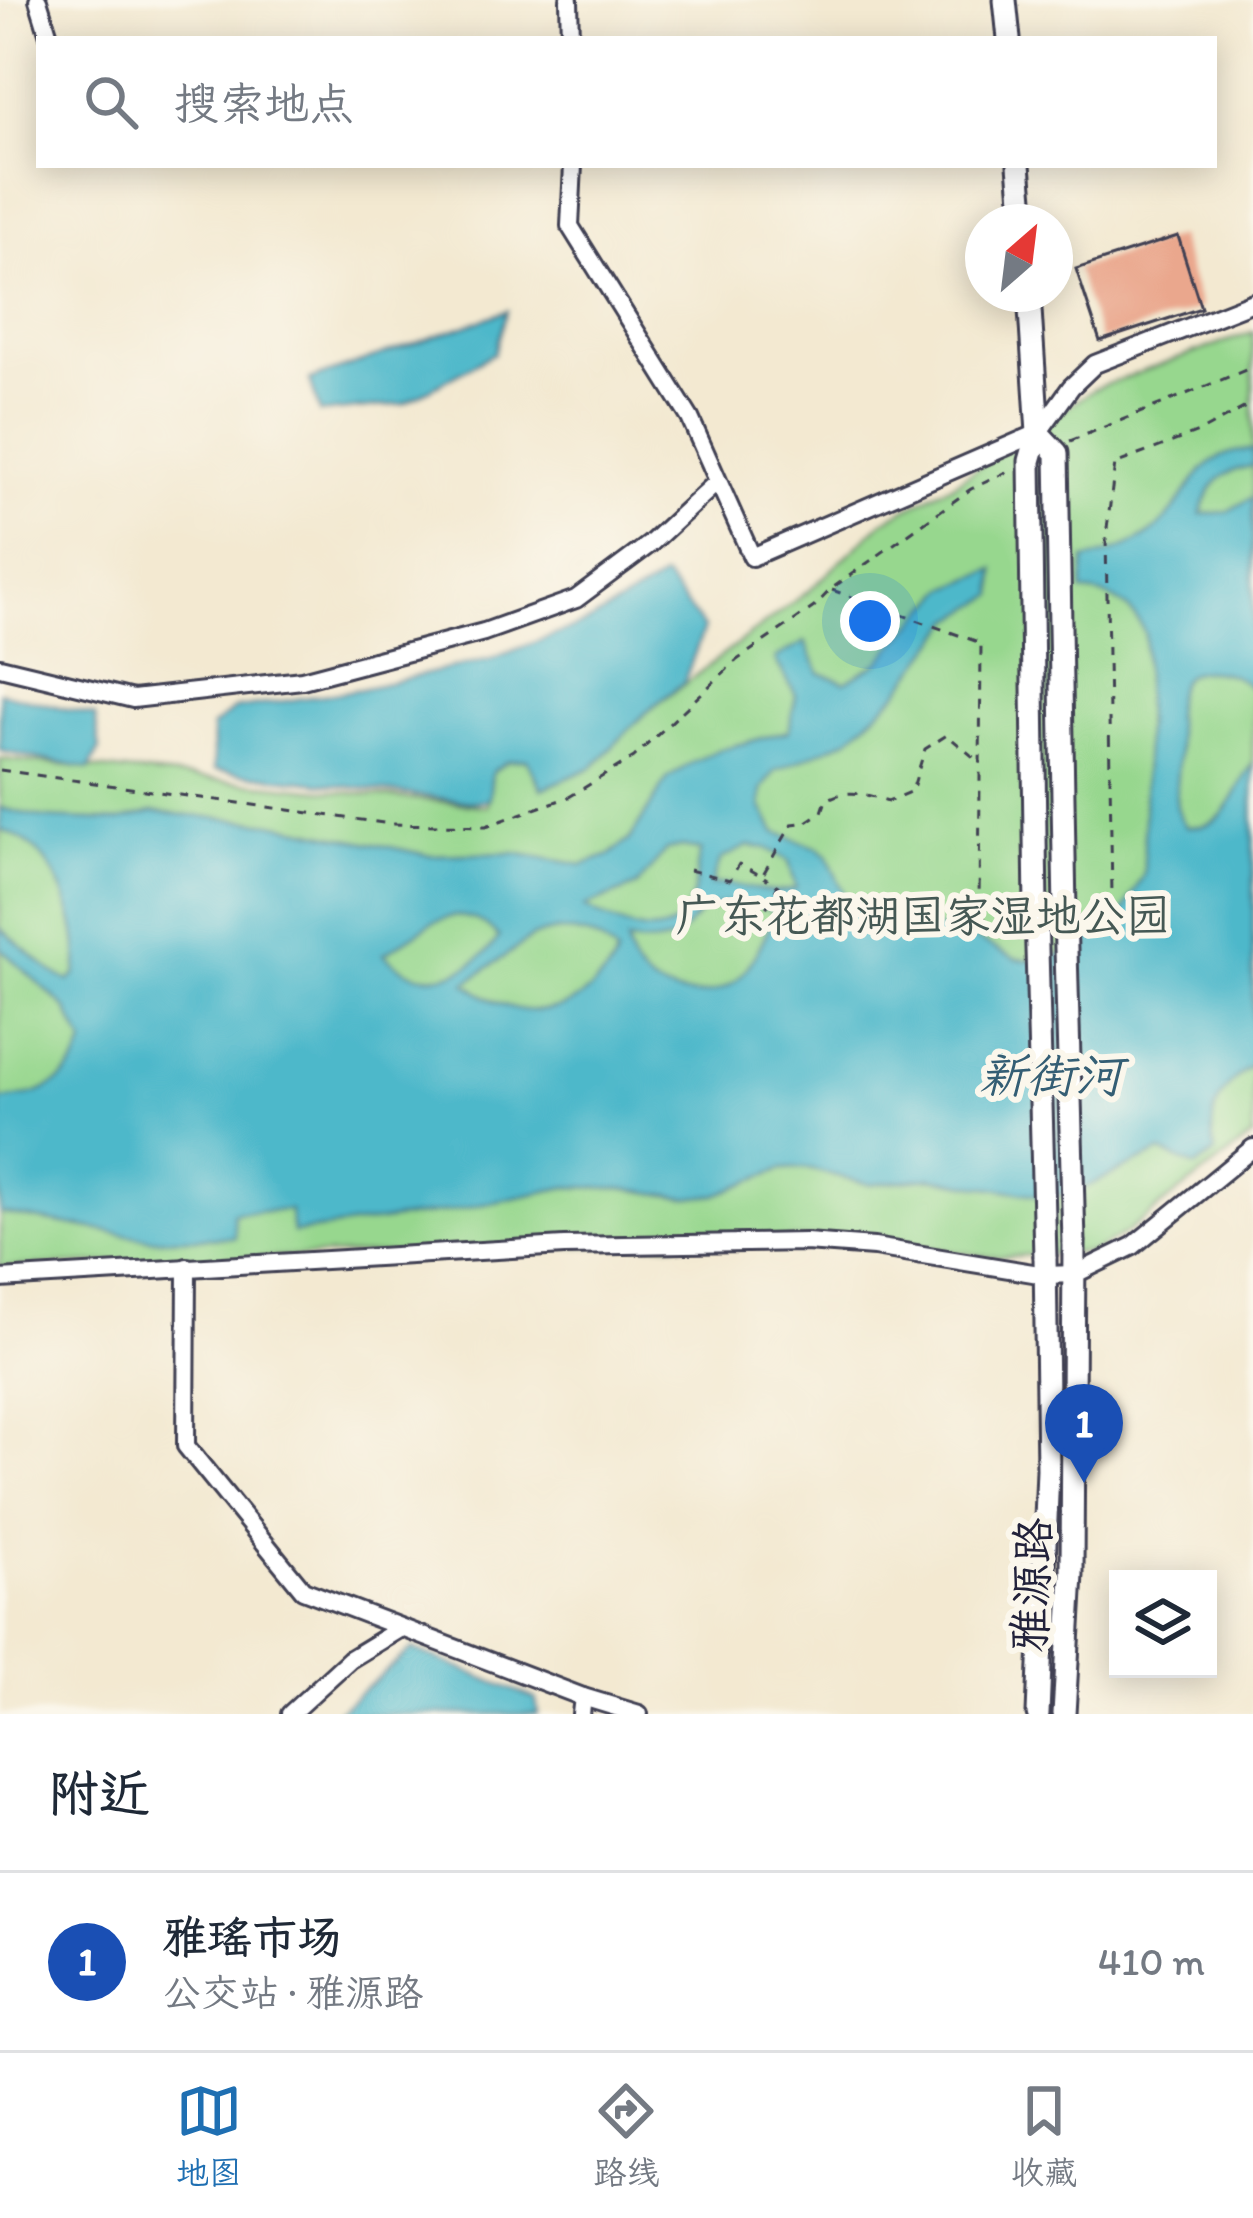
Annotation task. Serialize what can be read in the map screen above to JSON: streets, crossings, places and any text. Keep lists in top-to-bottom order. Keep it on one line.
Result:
{"streets":{"main road":["雅源路"]},"water":["新街河"],"parks":["广东花都湖国家湿地公园"],"north":"top right","page":{"search":"搜索地点","pins":"1","heading":"附近","list":[{"mark":"1","name":"雅瑶市场","note":"公交站 · 雅源路","value":"410 m"}],"nav":["地图","路线","收藏"]}}
